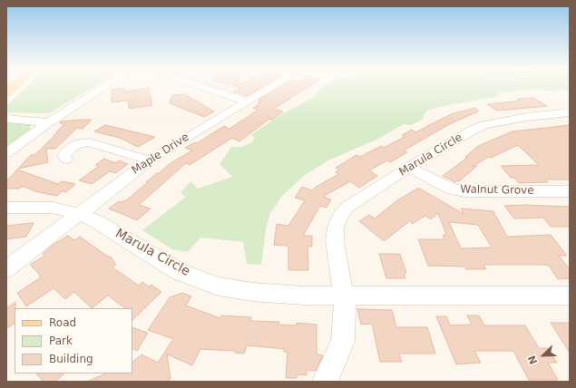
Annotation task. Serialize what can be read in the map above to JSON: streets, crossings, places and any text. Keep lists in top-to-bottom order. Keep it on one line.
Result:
{"streets":{"street":["Maple Drive","Marula Circle","Walnut Grove"]},"crossings":[["Maple Drive","Marula Circle"],["Marula Circle","Walnut Grove"]],"legend":["Road","Park","Building"],"north":"bottom left"}
